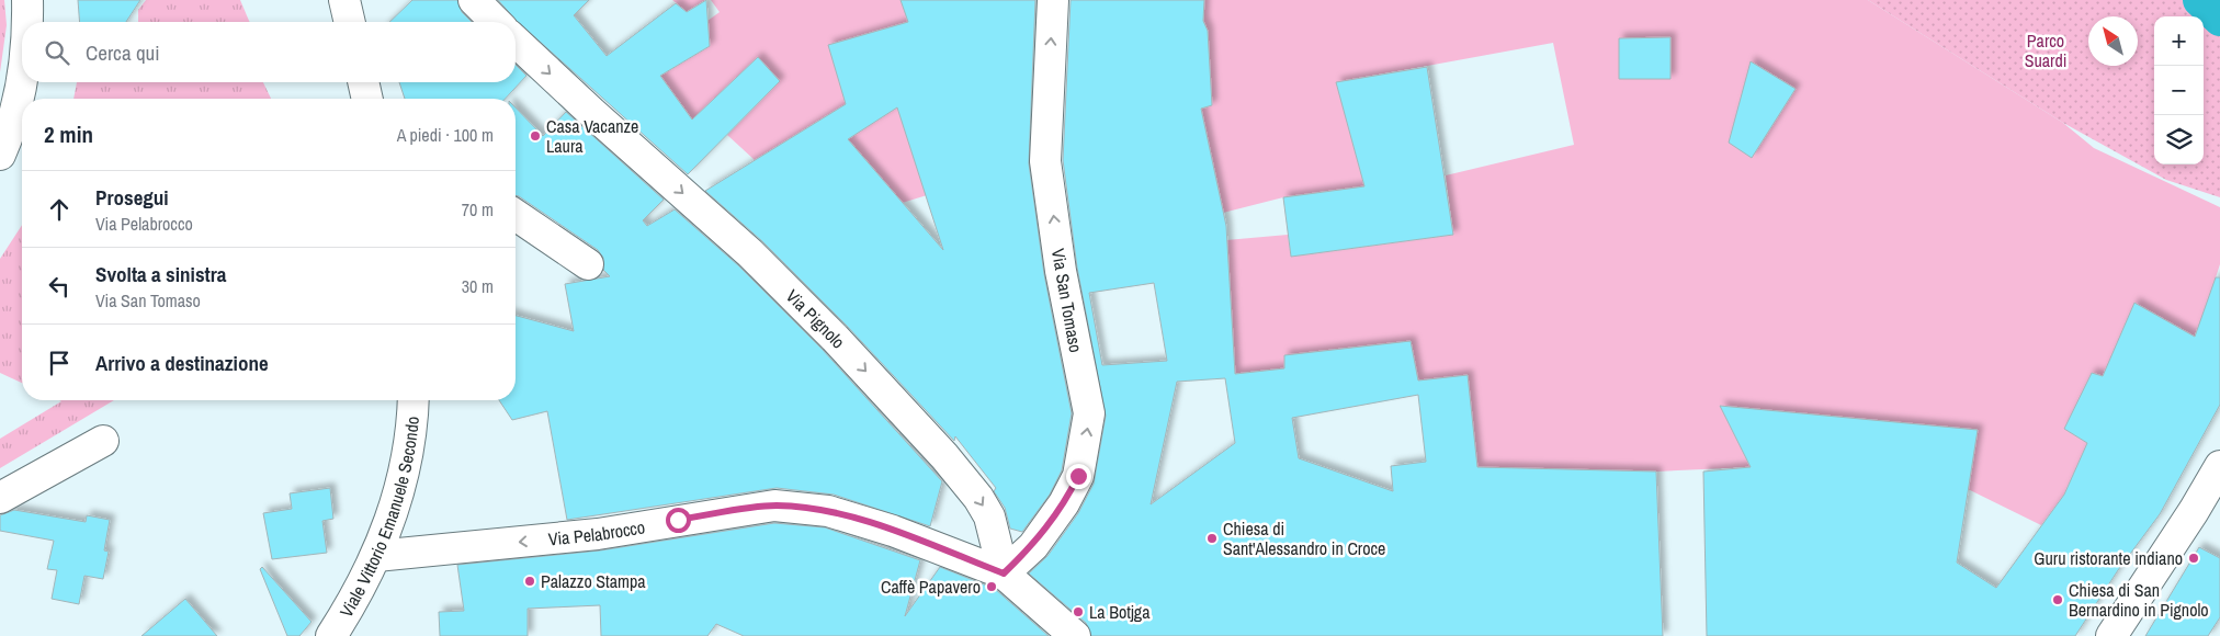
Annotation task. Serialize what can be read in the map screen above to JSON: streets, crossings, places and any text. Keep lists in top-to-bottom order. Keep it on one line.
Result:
{"streets":{"street":["Via San Tomaso","Via Pignolo","Viale Vittorio Emanuele Secondo","Via Pelabrocco"]},"crossings":[["Via San Tomaso","Via Pignolo"],["Via San Tomaso","Via Pelabrocco"],["Via Pignolo","Via Pelabrocco"],["Viale Vittorio Emanuele Secondo","Via Pelabrocco"]],"one_way":["Via San Tomaso","Via Pignolo","Via Pelabrocco"],"parks":["Parco Suardi"],"places":["Casa Vacanze Laura","Chiesa di Sant'Alessandro in Croce","Guru ristorante indiano","Palazzo Stampa","Caffè Papavero","Chiesa di San Bernardino in Pignolo","La Botjga"],"north":"top left","page":{"map_buttons":["+","−"],"search":"Cerca qui","heading":["2 min","A piedi · 100 m"],"list":[["Prosegui","Via Pelabrocco","70 m"],["Svolta a sinistra","Via San Tomaso","30 m"],"Arrivo a destinazione"]}}
